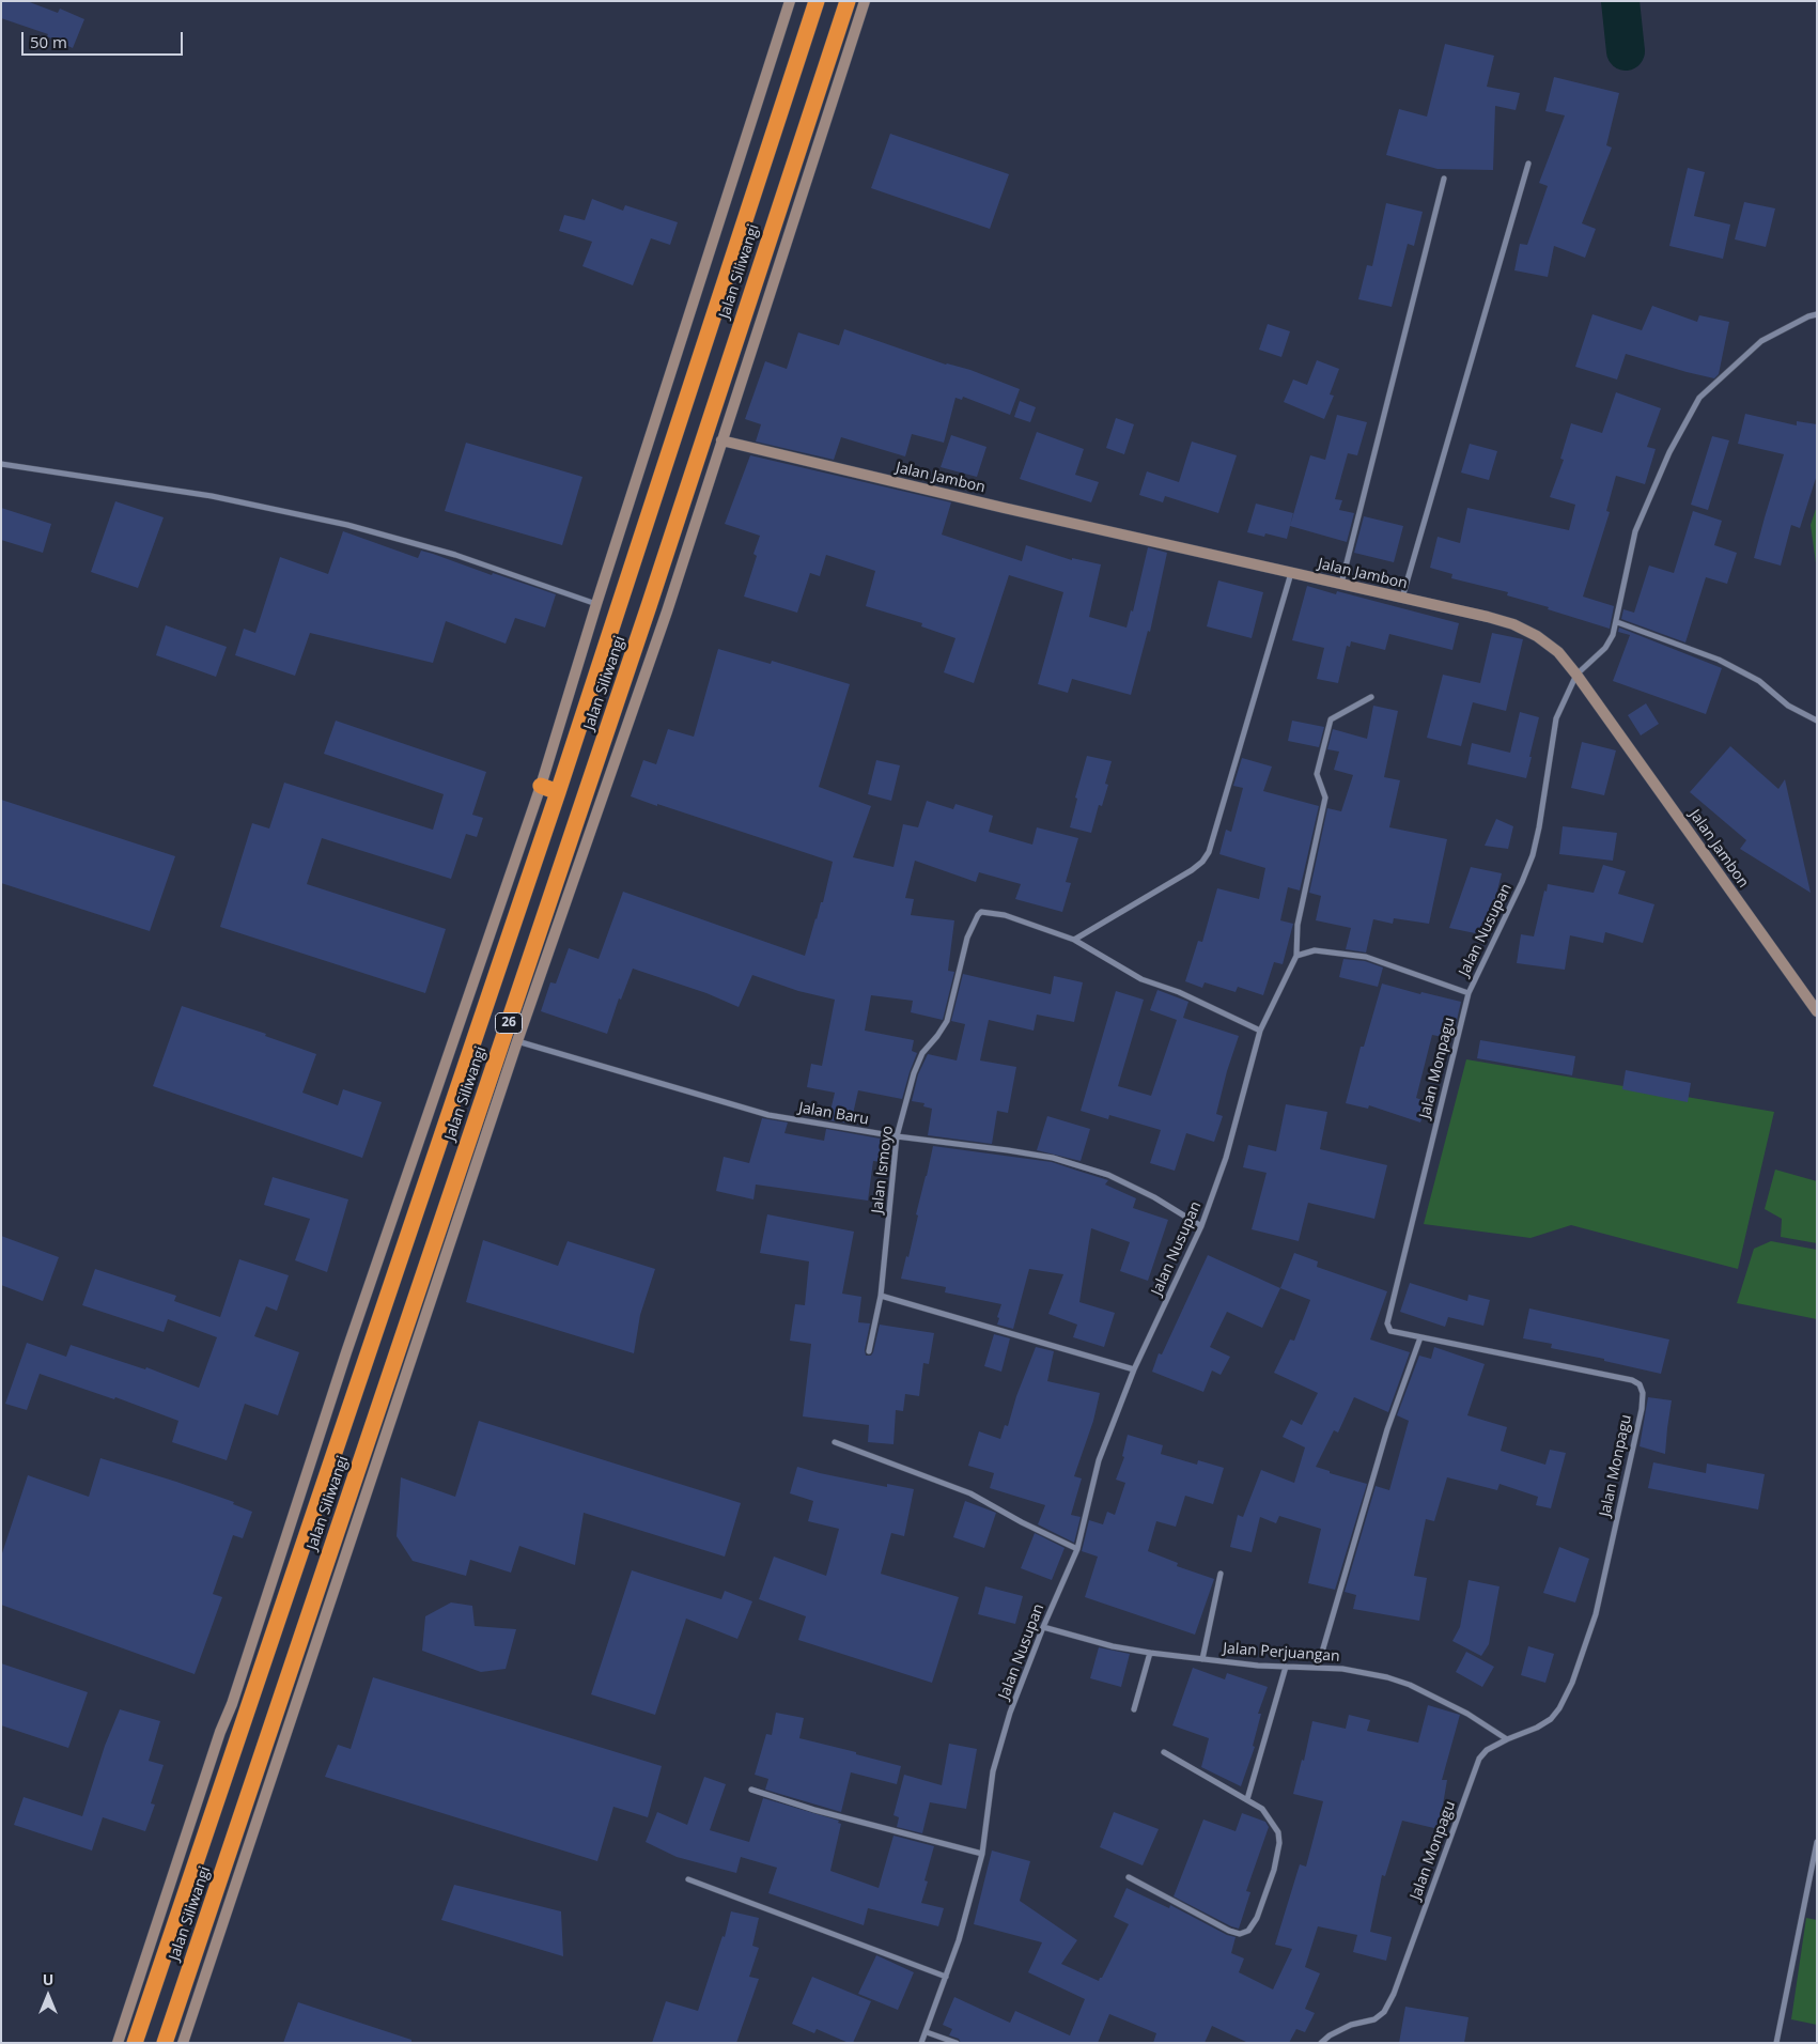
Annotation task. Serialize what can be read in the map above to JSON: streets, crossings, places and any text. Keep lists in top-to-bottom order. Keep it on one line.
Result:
{"streets":{"highway":["Jalan Siliwangi","26"],"street":["Jalan Jambon","Jalan Nusupan","Jalan Monpagu","Jalan Baru","Jalan Ismoyo","Jalan Perjuangan"]},"crossings":[["Jalan Jambon","Jalan Nusupan"],["Jalan Nusupan","Jalan Monpagu"],["Jalan Nusupan","Jalan Baru"],["Jalan Nusupan","Jalan Ismoyo"],["Jalan Nusupan","Jalan Perjuangan"],["Jalan Monpagu","Jalan Perjuangan"],["Jalan Baru","Jalan Ismoyo"]],"scale_bar":"50 m","north":"top"}
